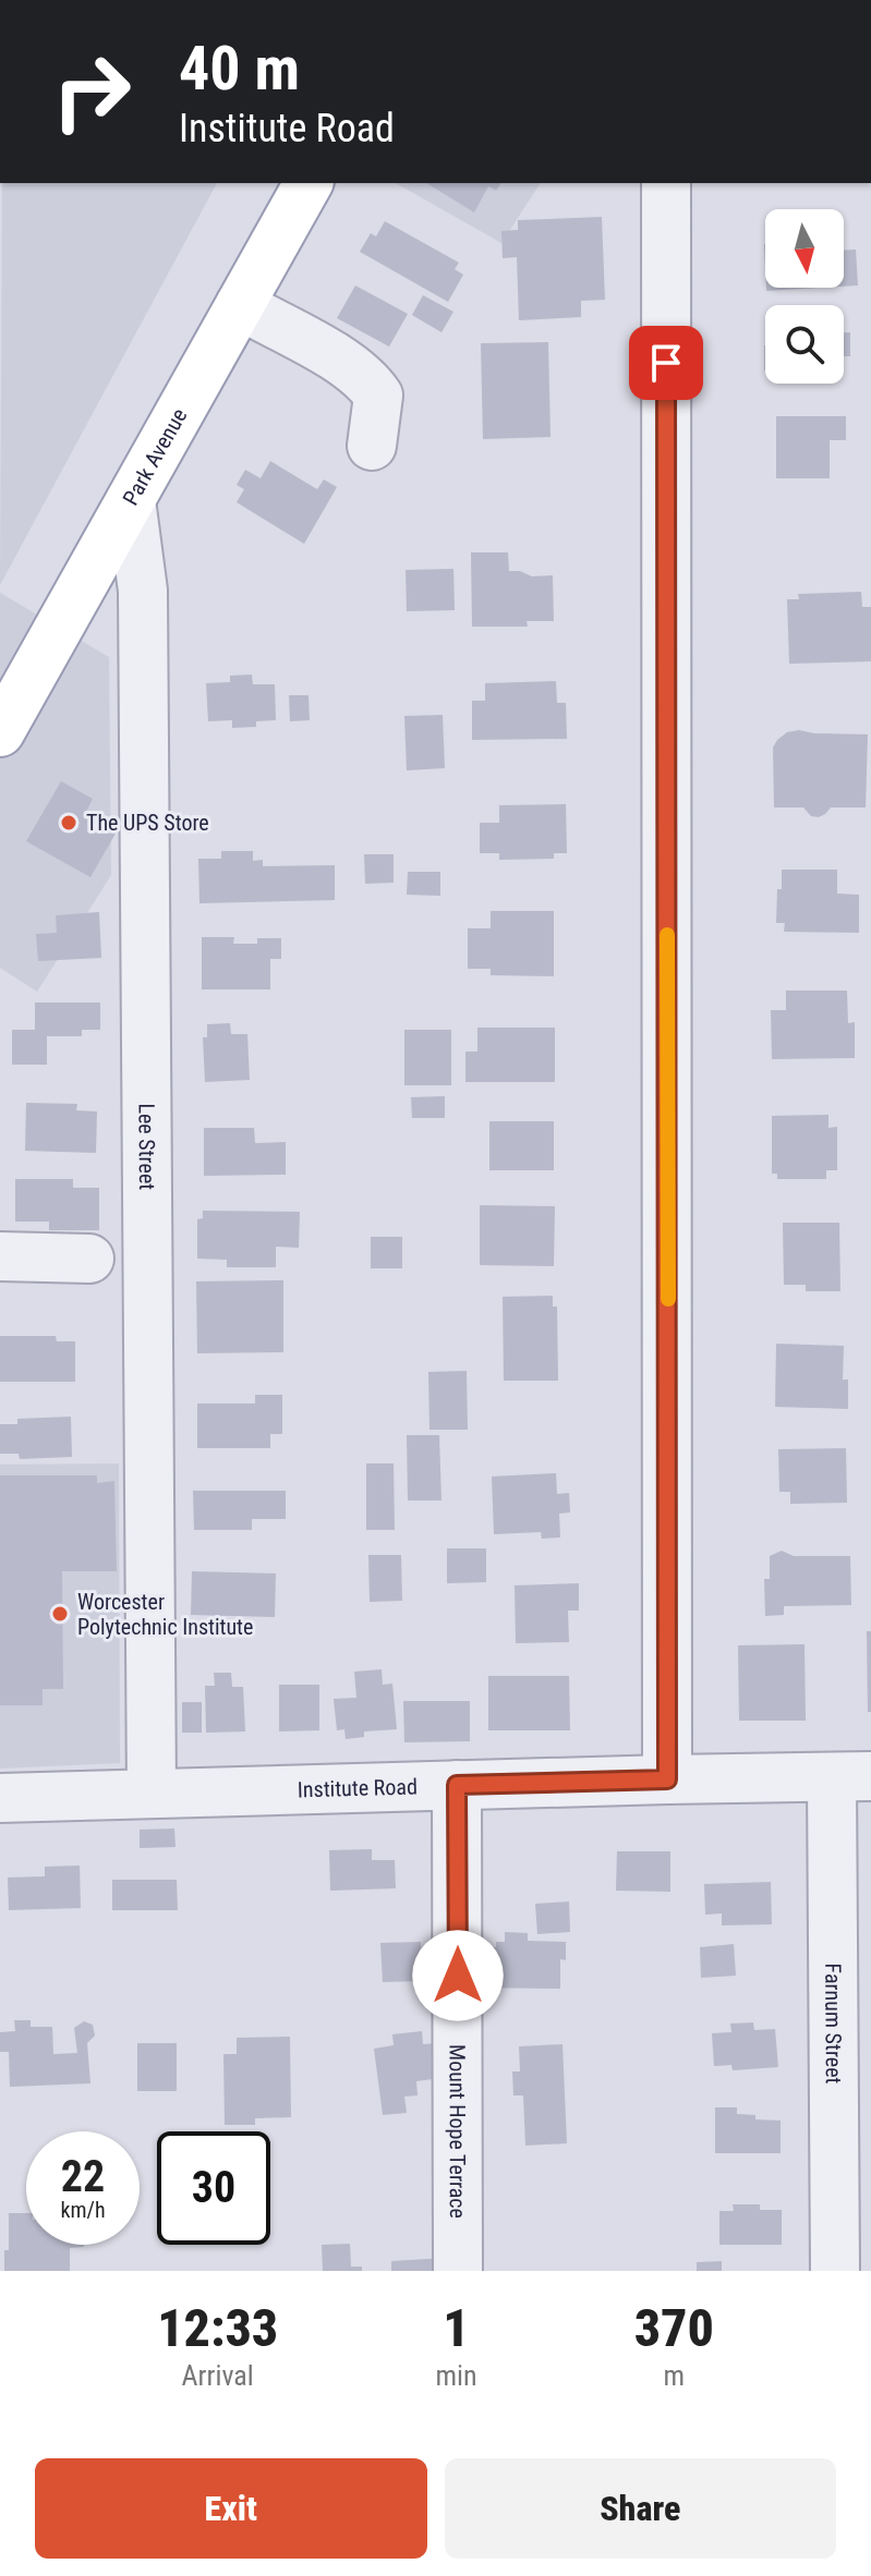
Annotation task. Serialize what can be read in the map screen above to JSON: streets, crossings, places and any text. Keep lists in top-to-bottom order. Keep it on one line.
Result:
{"streets":{"main road":["Park Avenue"],"street":["Lee Street","Institute Road","Farnum Street","Mount Hope Terrace"]},"crossings":[["Park Avenue","Lee Street"],["Lee Street","Institute Road"],["Institute Road","Farnum Street"],["Institute Road","Mount Hope Terrace"]],"places":["The UPS Store","Worcester Polytechnic Institute"],"north":"bottom","page":{"turn":["40 m","Institute Road"],"speed":"22 km/h","limit":"30","eta":["12:33","Arrival","1","min","370","m"],"buttons":["Exit","Share"]}}
